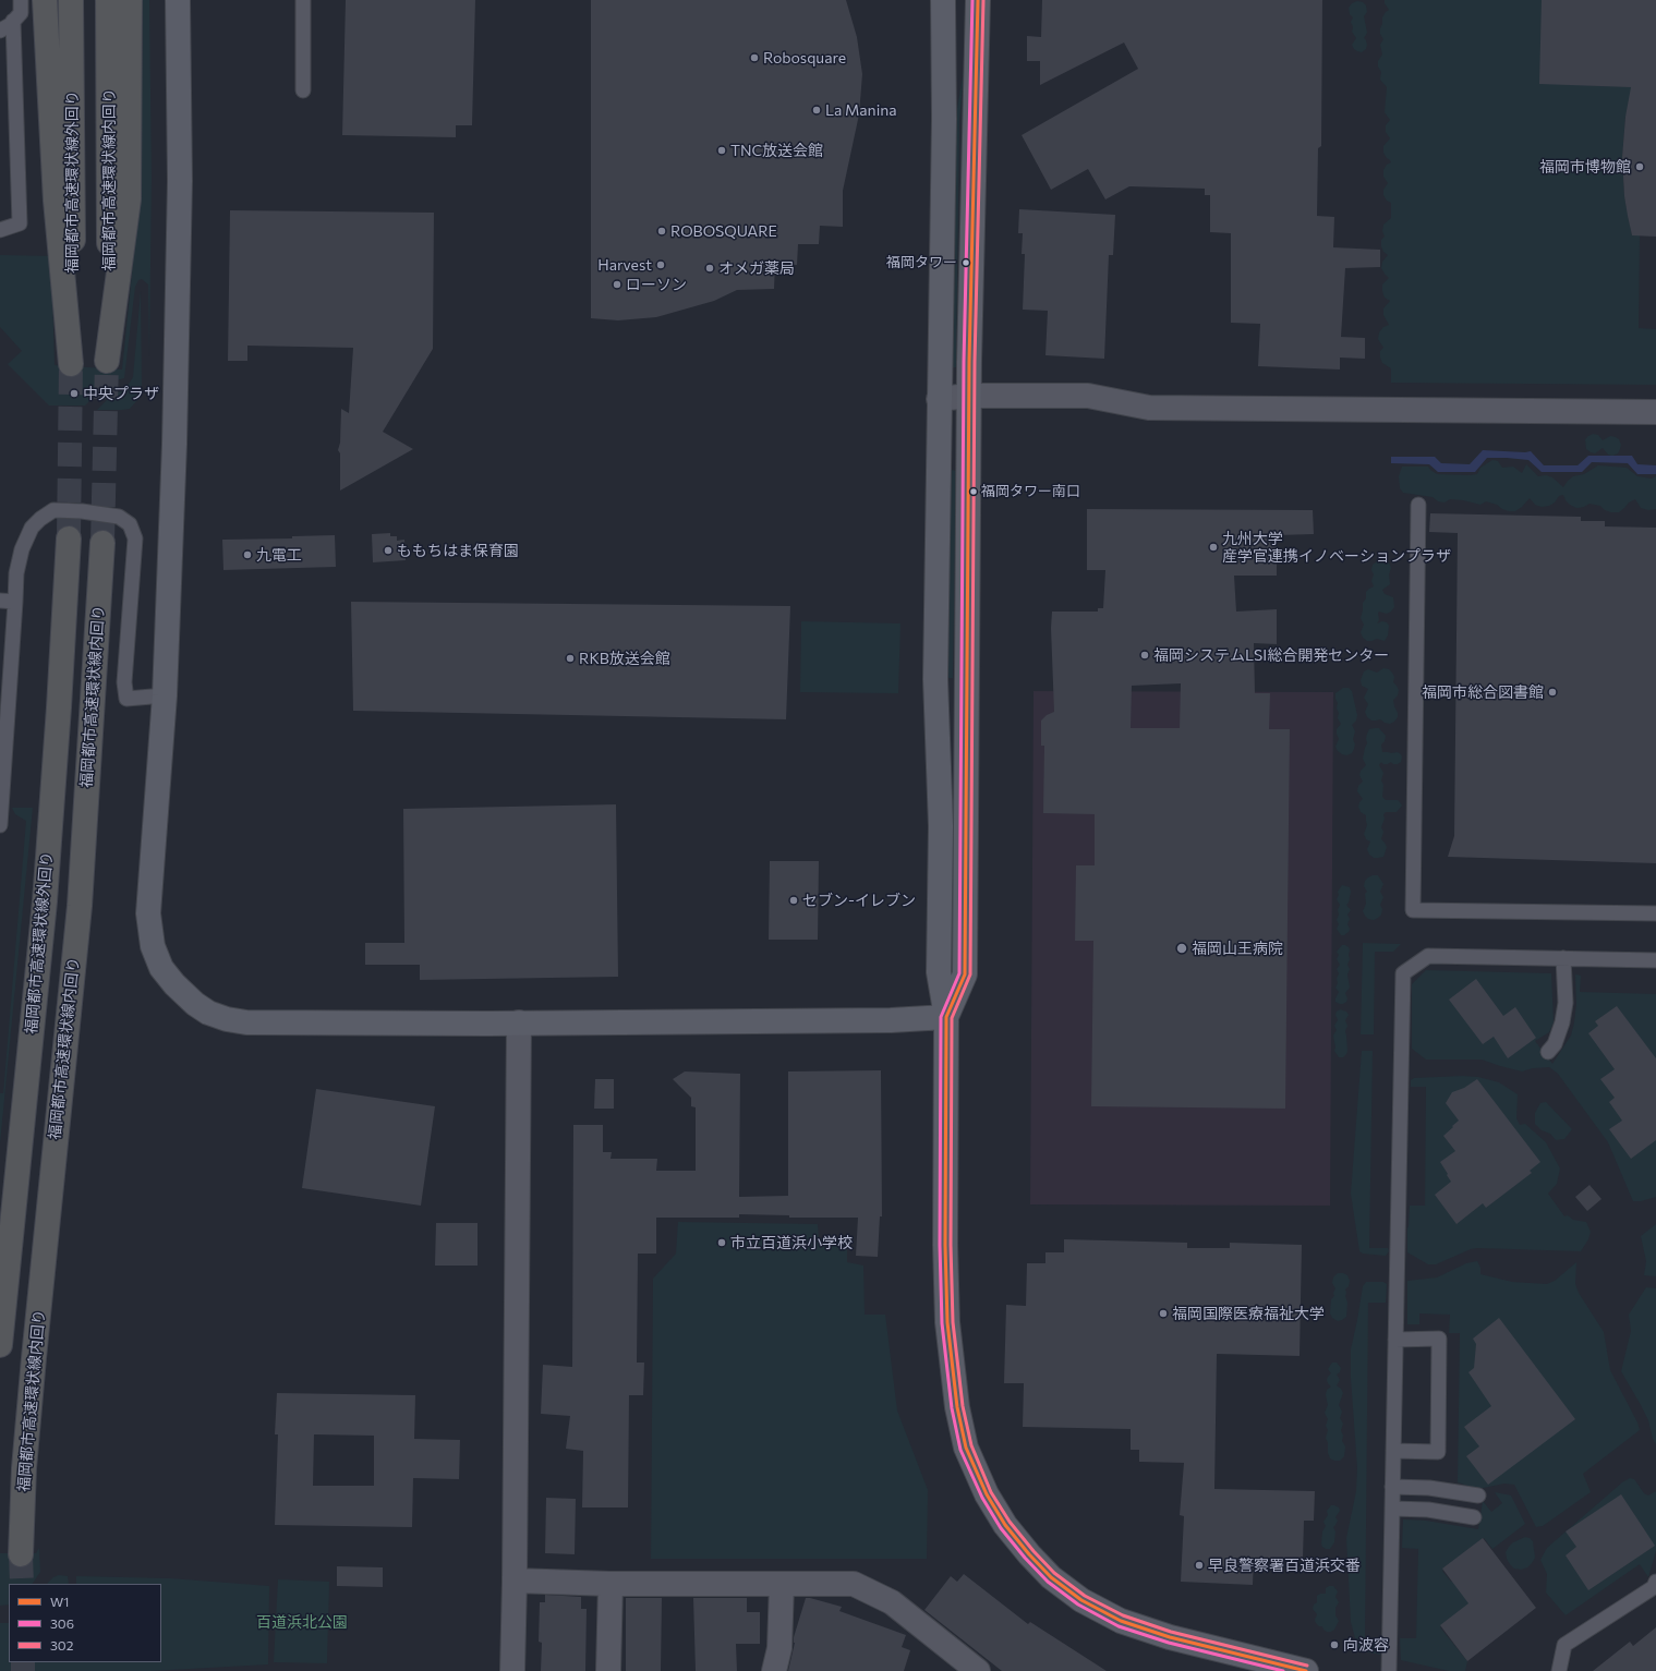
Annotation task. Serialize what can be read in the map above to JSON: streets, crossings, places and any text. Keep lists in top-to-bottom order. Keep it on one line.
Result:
{"streets":{"highway":["福岡都市高速環状線内回り","福岡都市高速環状線外回り"]},"parks":["百道浜北公園"],"places":["Robosquare","La Manina","TNC放送会館","福岡市博物館","ROBOSQUARE","福岡タワー","Harvest","オメガ薬局","ローソン","中央プラザ","福岡タワー南口","九州大学 産学官連携イノベーションプラザ","ももちはま保育園","九電工","福岡システムLSI総合開発センター","RKB放送会館","福岡市総合図書館","セブン-イレブン","福岡山王病院","市立百道浜小学校","福岡国際医療福祉大学","早良警察署百道浜交番","向波容"],"lines":["transit line W1","transit line 306","transit line 302"],"legend":["W1","306","302"]}
